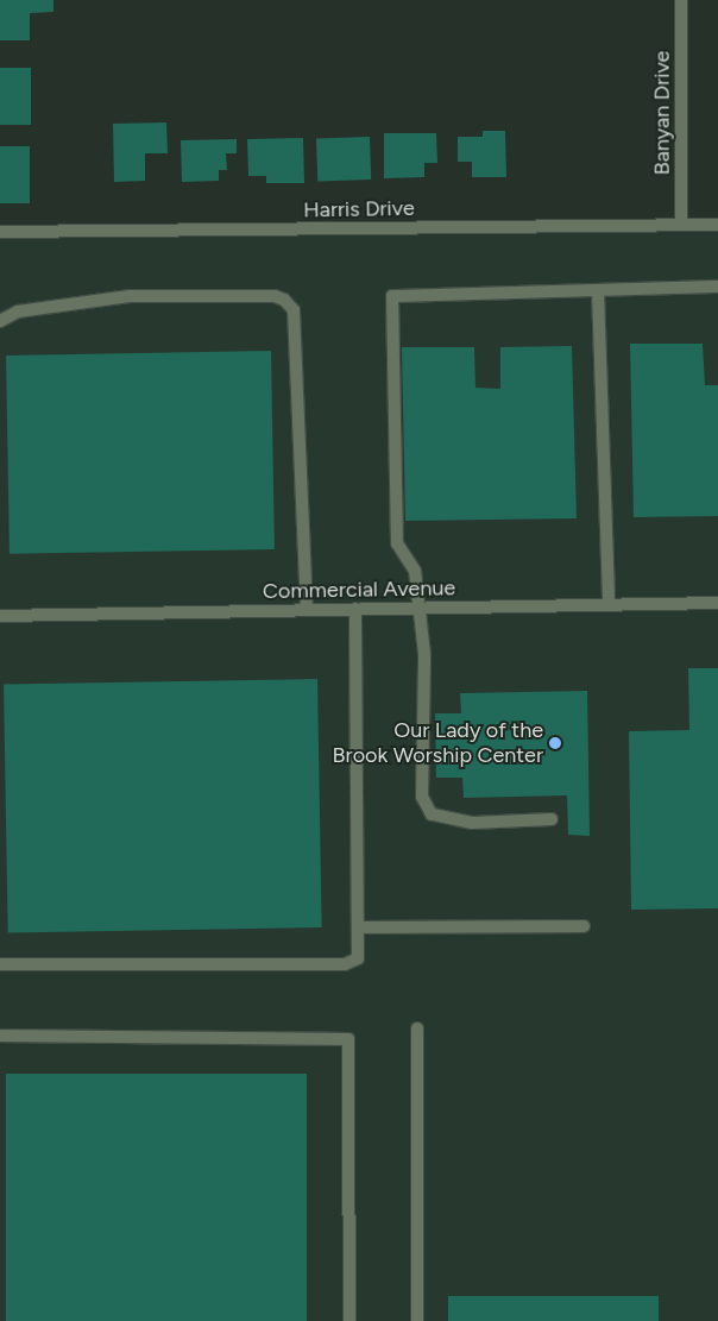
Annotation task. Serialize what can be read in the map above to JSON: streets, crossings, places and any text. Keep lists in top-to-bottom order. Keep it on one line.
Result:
{"streets":{"street":["Banyan Drive","Harris Drive","Commercial Avenue"]},"crossings":[["Banyan Drive","Harris Drive"]],"places":["Our Lady of the Brook Worship Center"]}
